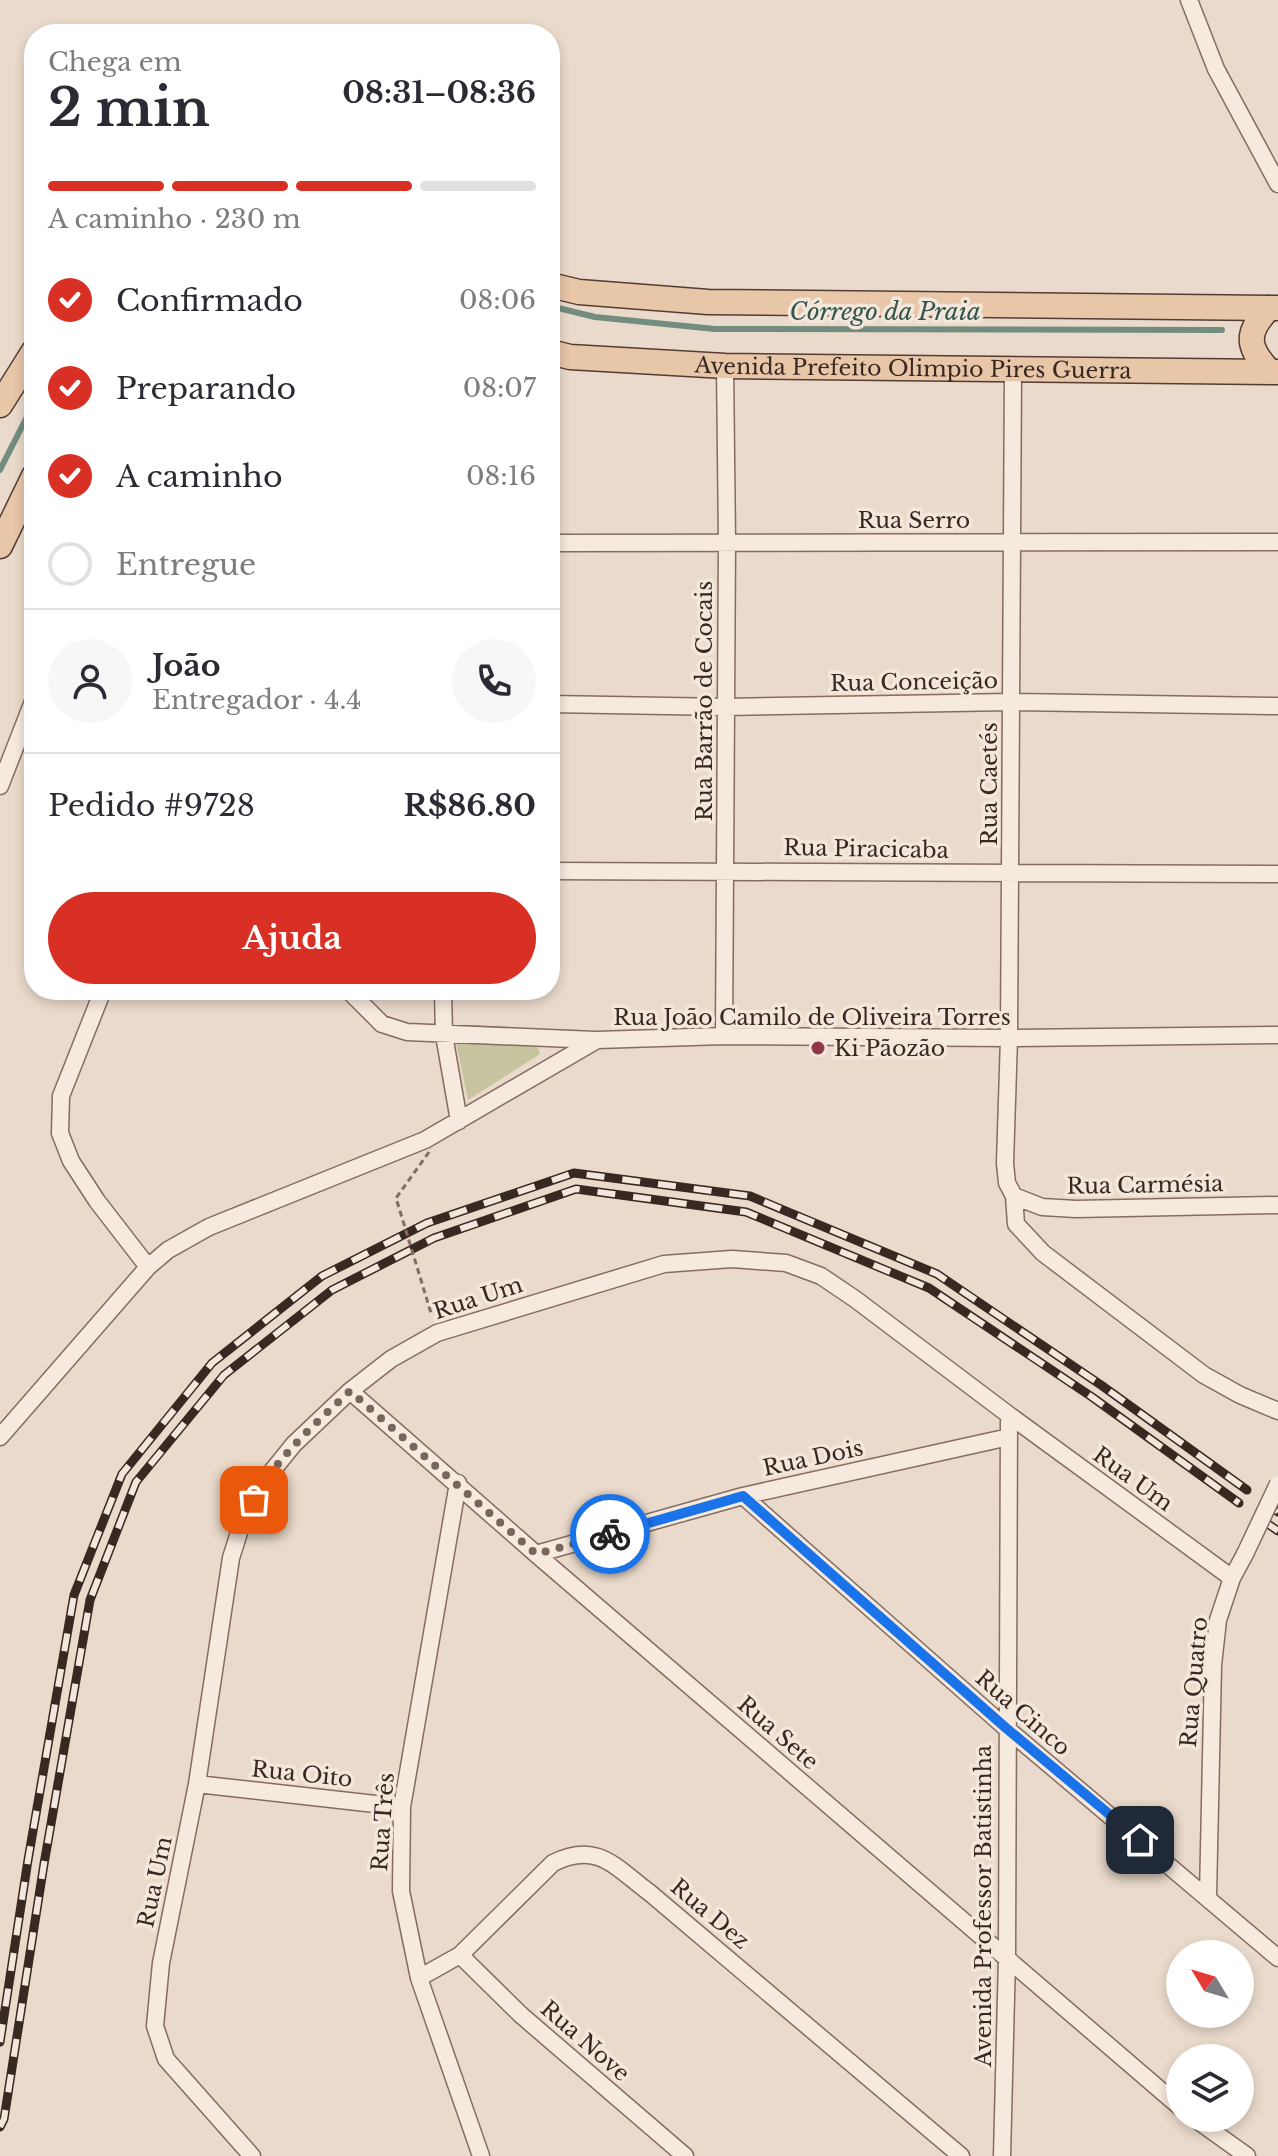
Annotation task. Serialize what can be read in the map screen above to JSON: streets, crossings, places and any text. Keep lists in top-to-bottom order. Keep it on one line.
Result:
{"streets":{"main road":["Avenida Prefeito Olimpio Pires Guerra"],"street":["Rua Serro","Rua Conceição","Rua Barrão de Cocais","Rua Caetés","Rua Piracicaba","Rua João Camilo de Oliveira Torres","Rua Carmésia","Rua Um","Rua Dois","Rua Quatro","Rua Cinco","Rua Sete","Rua Oito","Rua Três","Avenida Professor Batistinha","Rua Dez","Rua Nove"]},"crossings":[["Avenida Prefeito Olimpio Pires Guerra","Rua Barrão de Cocais"],["Avenida Prefeito Olimpio Pires Guerra","Rua Caetés"],["Rua Serro","Rua Barrão de Cocais"],["Rua Serro","Rua Caetés"],["Rua Conceição","Rua Barrão de Cocais"],["Rua Conceição","Rua Caetés"],["Rua Barrão de Cocais","Rua Piracicaba"],["Rua Barrão de Cocais","Rua João Camilo de Oliveira Torres"],["Rua Caetés","Rua Piracicaba"],["Rua Caetés","Rua João Camilo de Oliveira Torres"],["Rua Caetés","Rua Carmésia"],["Rua Um","Rua Quatro"],["Rua Um","Rua Sete"],["Rua Um","Rua Oito"],["Rua Um","Avenida Professor Batistinha"],["Rua Dois","Rua Cinco"],["Rua Dois","Rua Sete"],["Rua Dois","Avenida Professor Batistinha"],["Rua Quatro","Rua Cinco"],["Rua Cinco","Avenida Professor Batistinha"],["Rua Sete","Rua Três"],["Rua Sete","Avenida Professor Batistinha"],["Rua Oito","Rua Três"],["Rua Três","Rua Dez"],["Rua Dez","Rua Nove"]],"water":["Córrego da Praia"],"places":["Ki Pãozão"],"north":"top left","page":{"heading":["2 min","Chega em","08:31–08:36"],"panel":["João","Entregador · 4.4","Pedido #9728","R$86.80"],"bar":"A caminho · 230 m","list":[["Confirmado","08:06"],["Preparando","08:07"],["A caminho","08:16"],"Entregue"],"buttons":"Ajuda"}}
